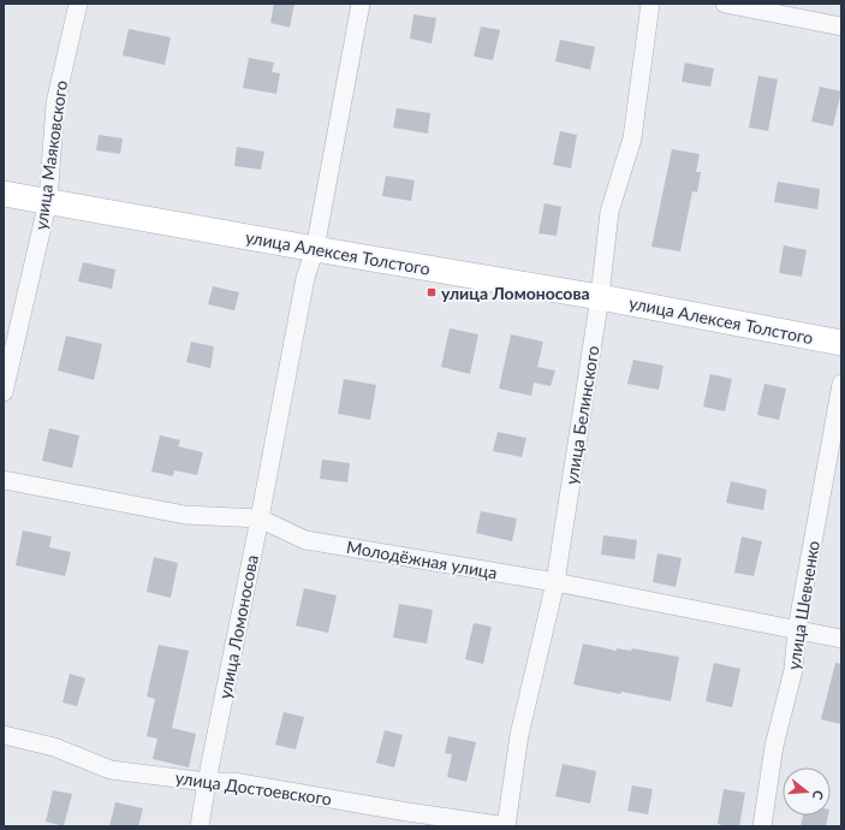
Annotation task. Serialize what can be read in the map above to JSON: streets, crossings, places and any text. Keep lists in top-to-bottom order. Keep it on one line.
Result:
{"streets":{"street":["улица Маяковского","улица Алексея Толстого","улица Белинского","Молодёжная улица","улица Шевченко","улица Ломоносова","улица Достоевского"]},"crossings":[["улица Маяковского","улица Алексея Толстого"],["улица Алексея Толстого","улица Белинского"],["улица Алексея Толстого","улица Ломоносова"],["улица Белинского","Молодёжная улица"],["улица Белинского","улица Достоевского"],["Молодёжная улица","улица Шевченко"],["Молодёжная улица","улица Ломоносова"],["улица Ломоносова","улица Достоевского"]],"places":{"transit":["улица Ломоносова"]},"north":"right"}
